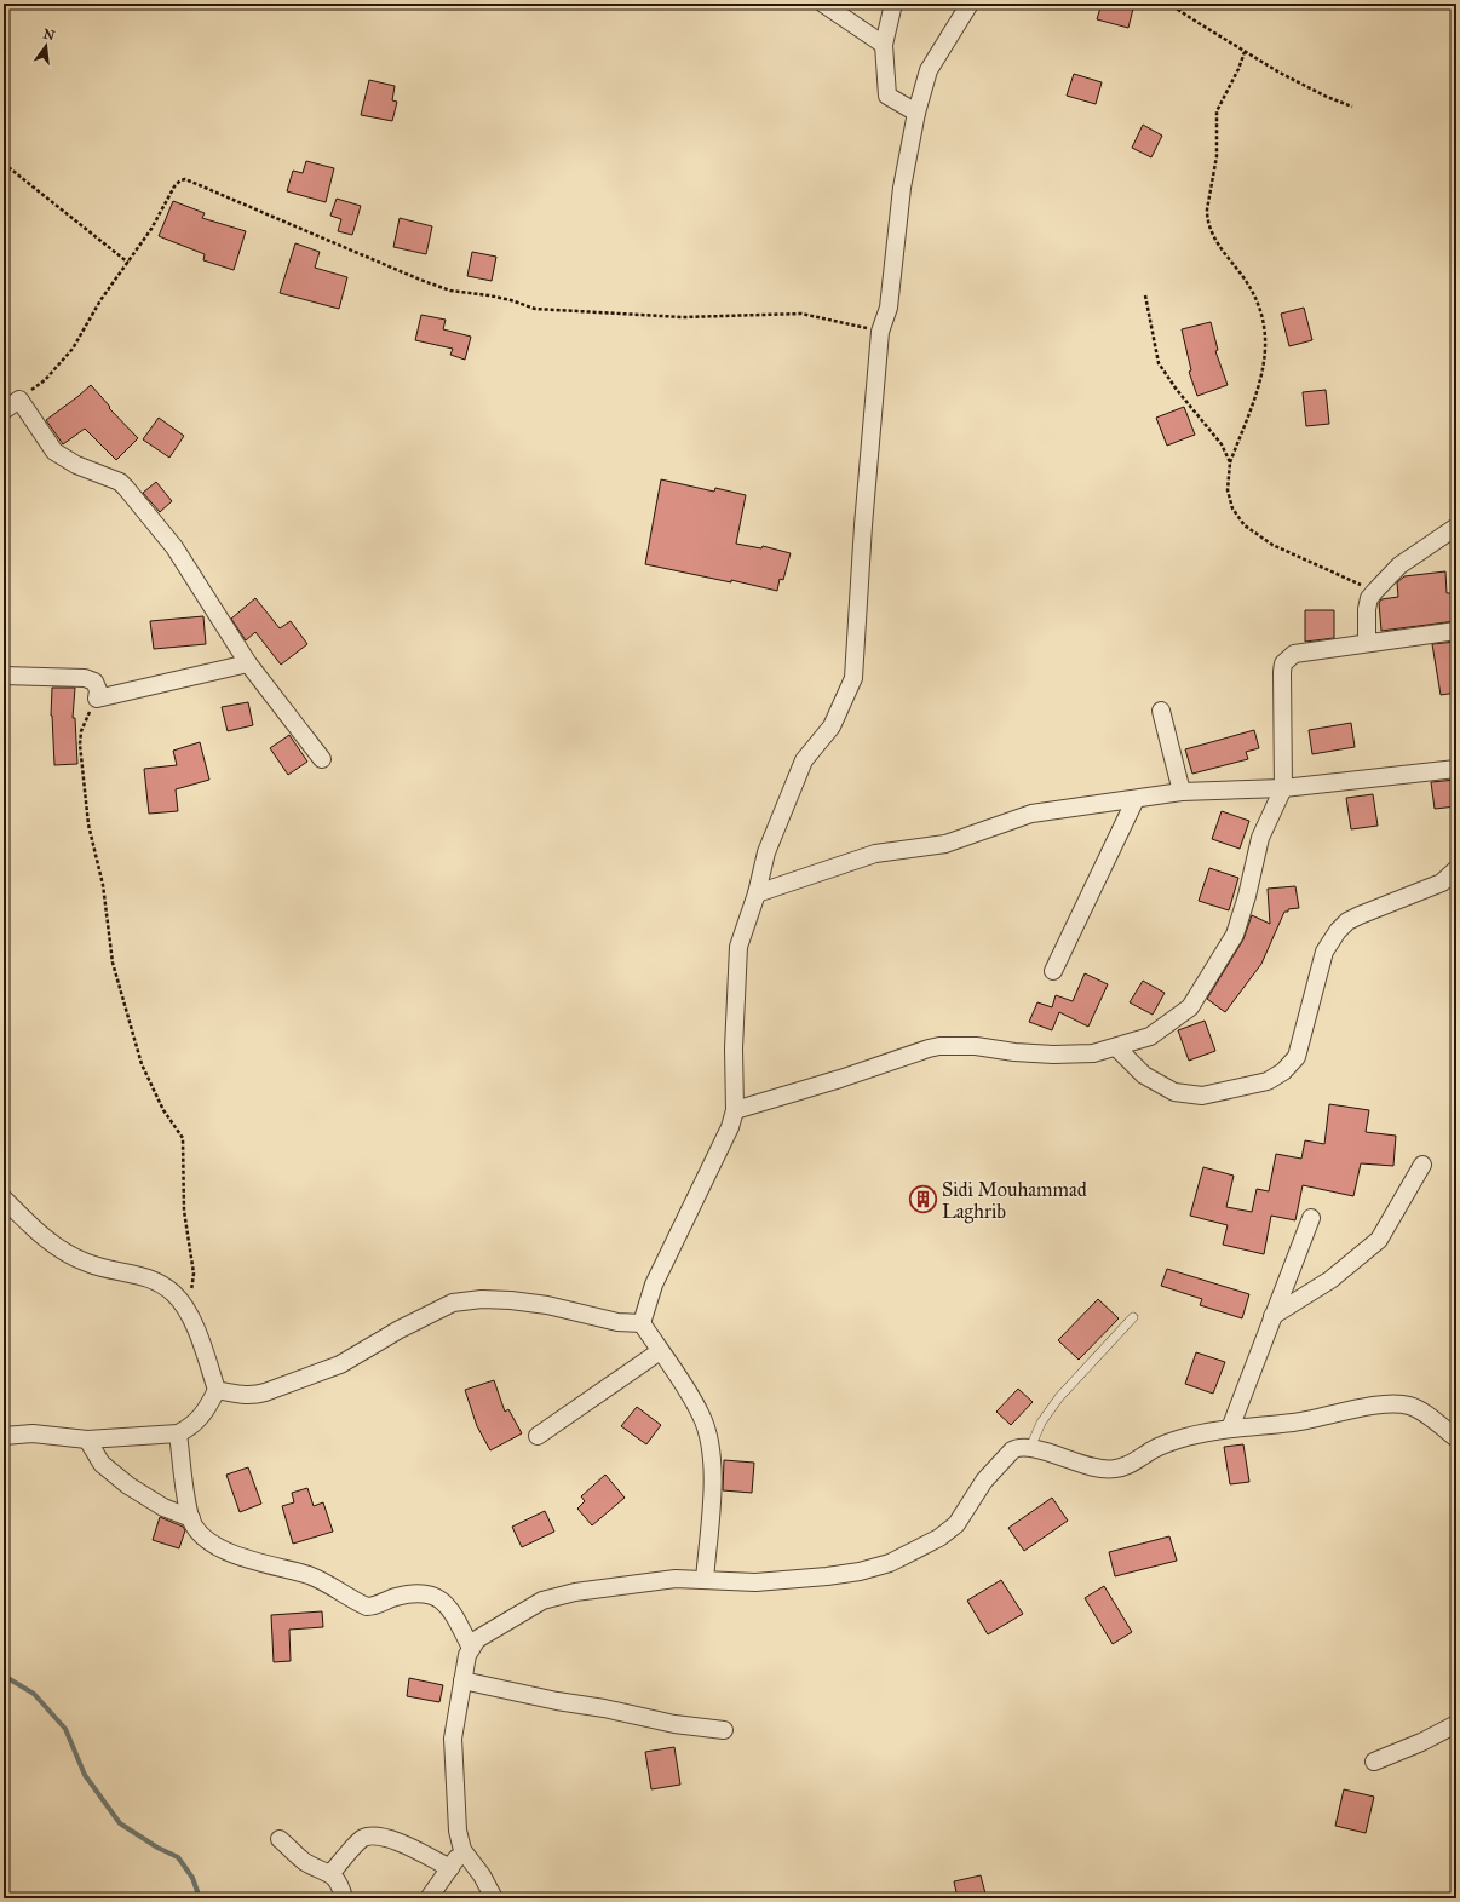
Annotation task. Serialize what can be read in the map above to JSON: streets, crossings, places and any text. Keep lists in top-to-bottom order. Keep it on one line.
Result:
{"places":{"building":["Sidi Mouhammad Laghrib"]},"north":"top"}
